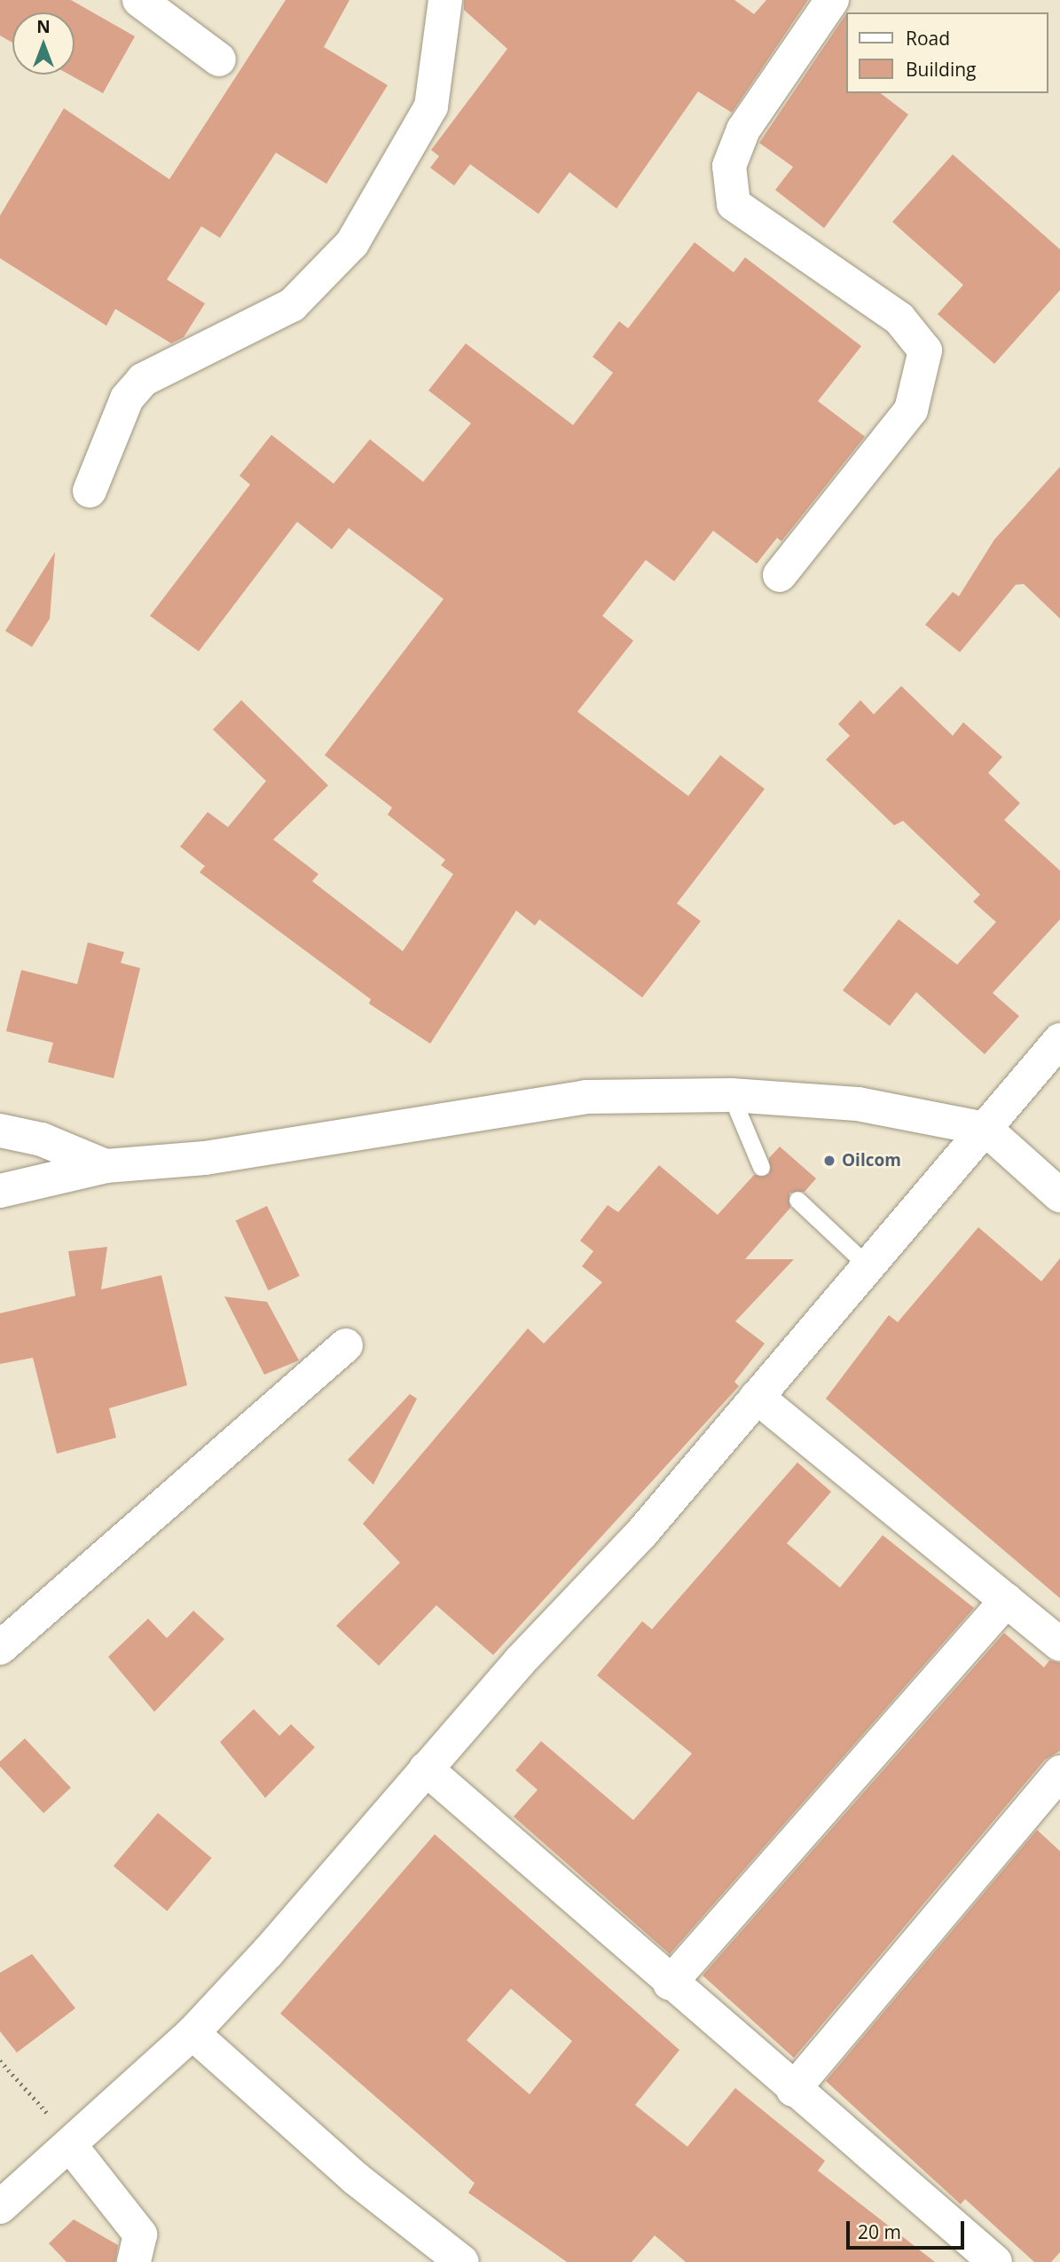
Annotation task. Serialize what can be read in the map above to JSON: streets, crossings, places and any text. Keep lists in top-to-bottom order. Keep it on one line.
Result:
{"places":["Oilcom"],"legend":["Road","Building"],"scale_bar":"20 m","north":"top"}
